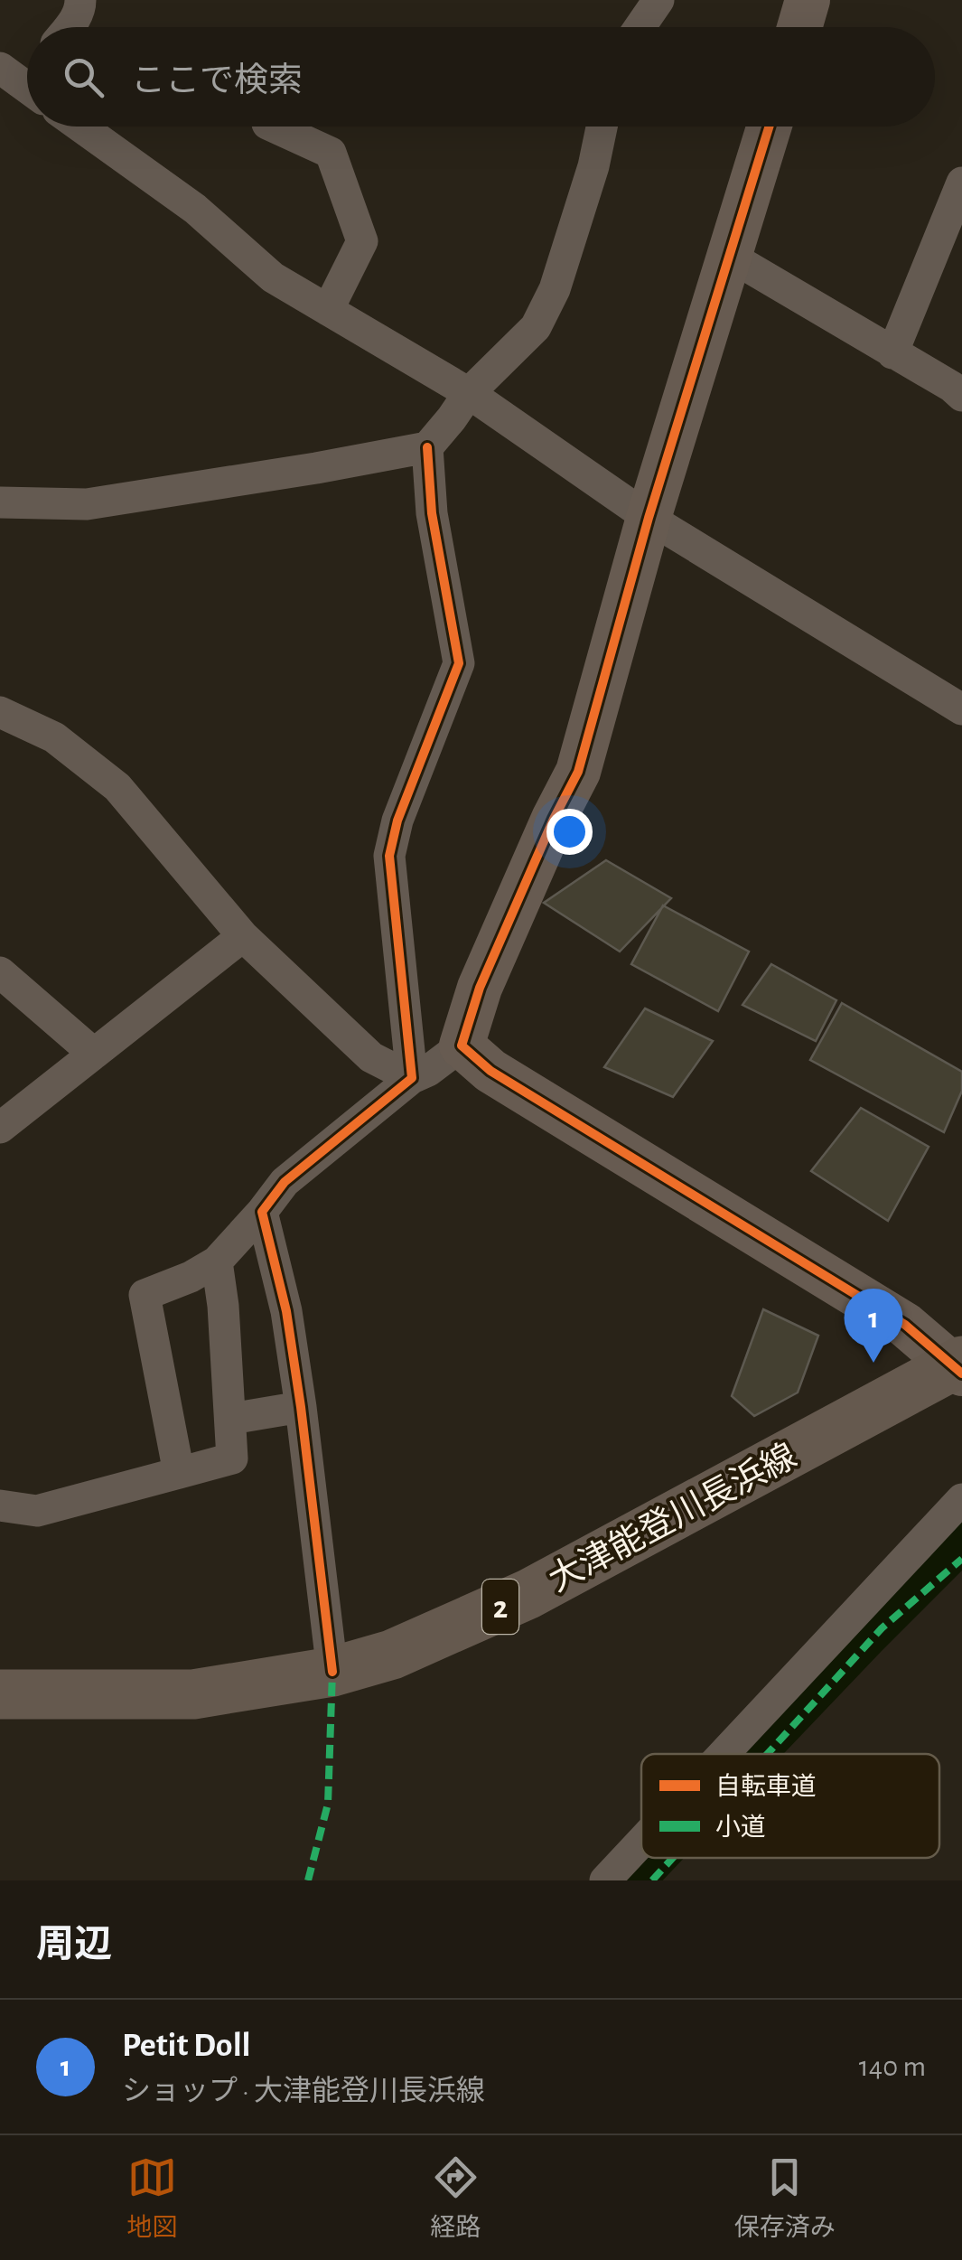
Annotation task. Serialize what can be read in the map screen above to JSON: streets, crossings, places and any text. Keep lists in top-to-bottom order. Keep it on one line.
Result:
{"streets":{"main road":["大津能登川長浜線","2"]},"legend":["自転車道","小道"],"page":{"search":"ここで検索","pins":"1","heading":"周辺","list":[{"mark":"1","name":"Petit Doll","note":"ショップ · 大津能登川長浜線","value":"140 m"}],"nav":["地図","経路","保存済み"]}}
